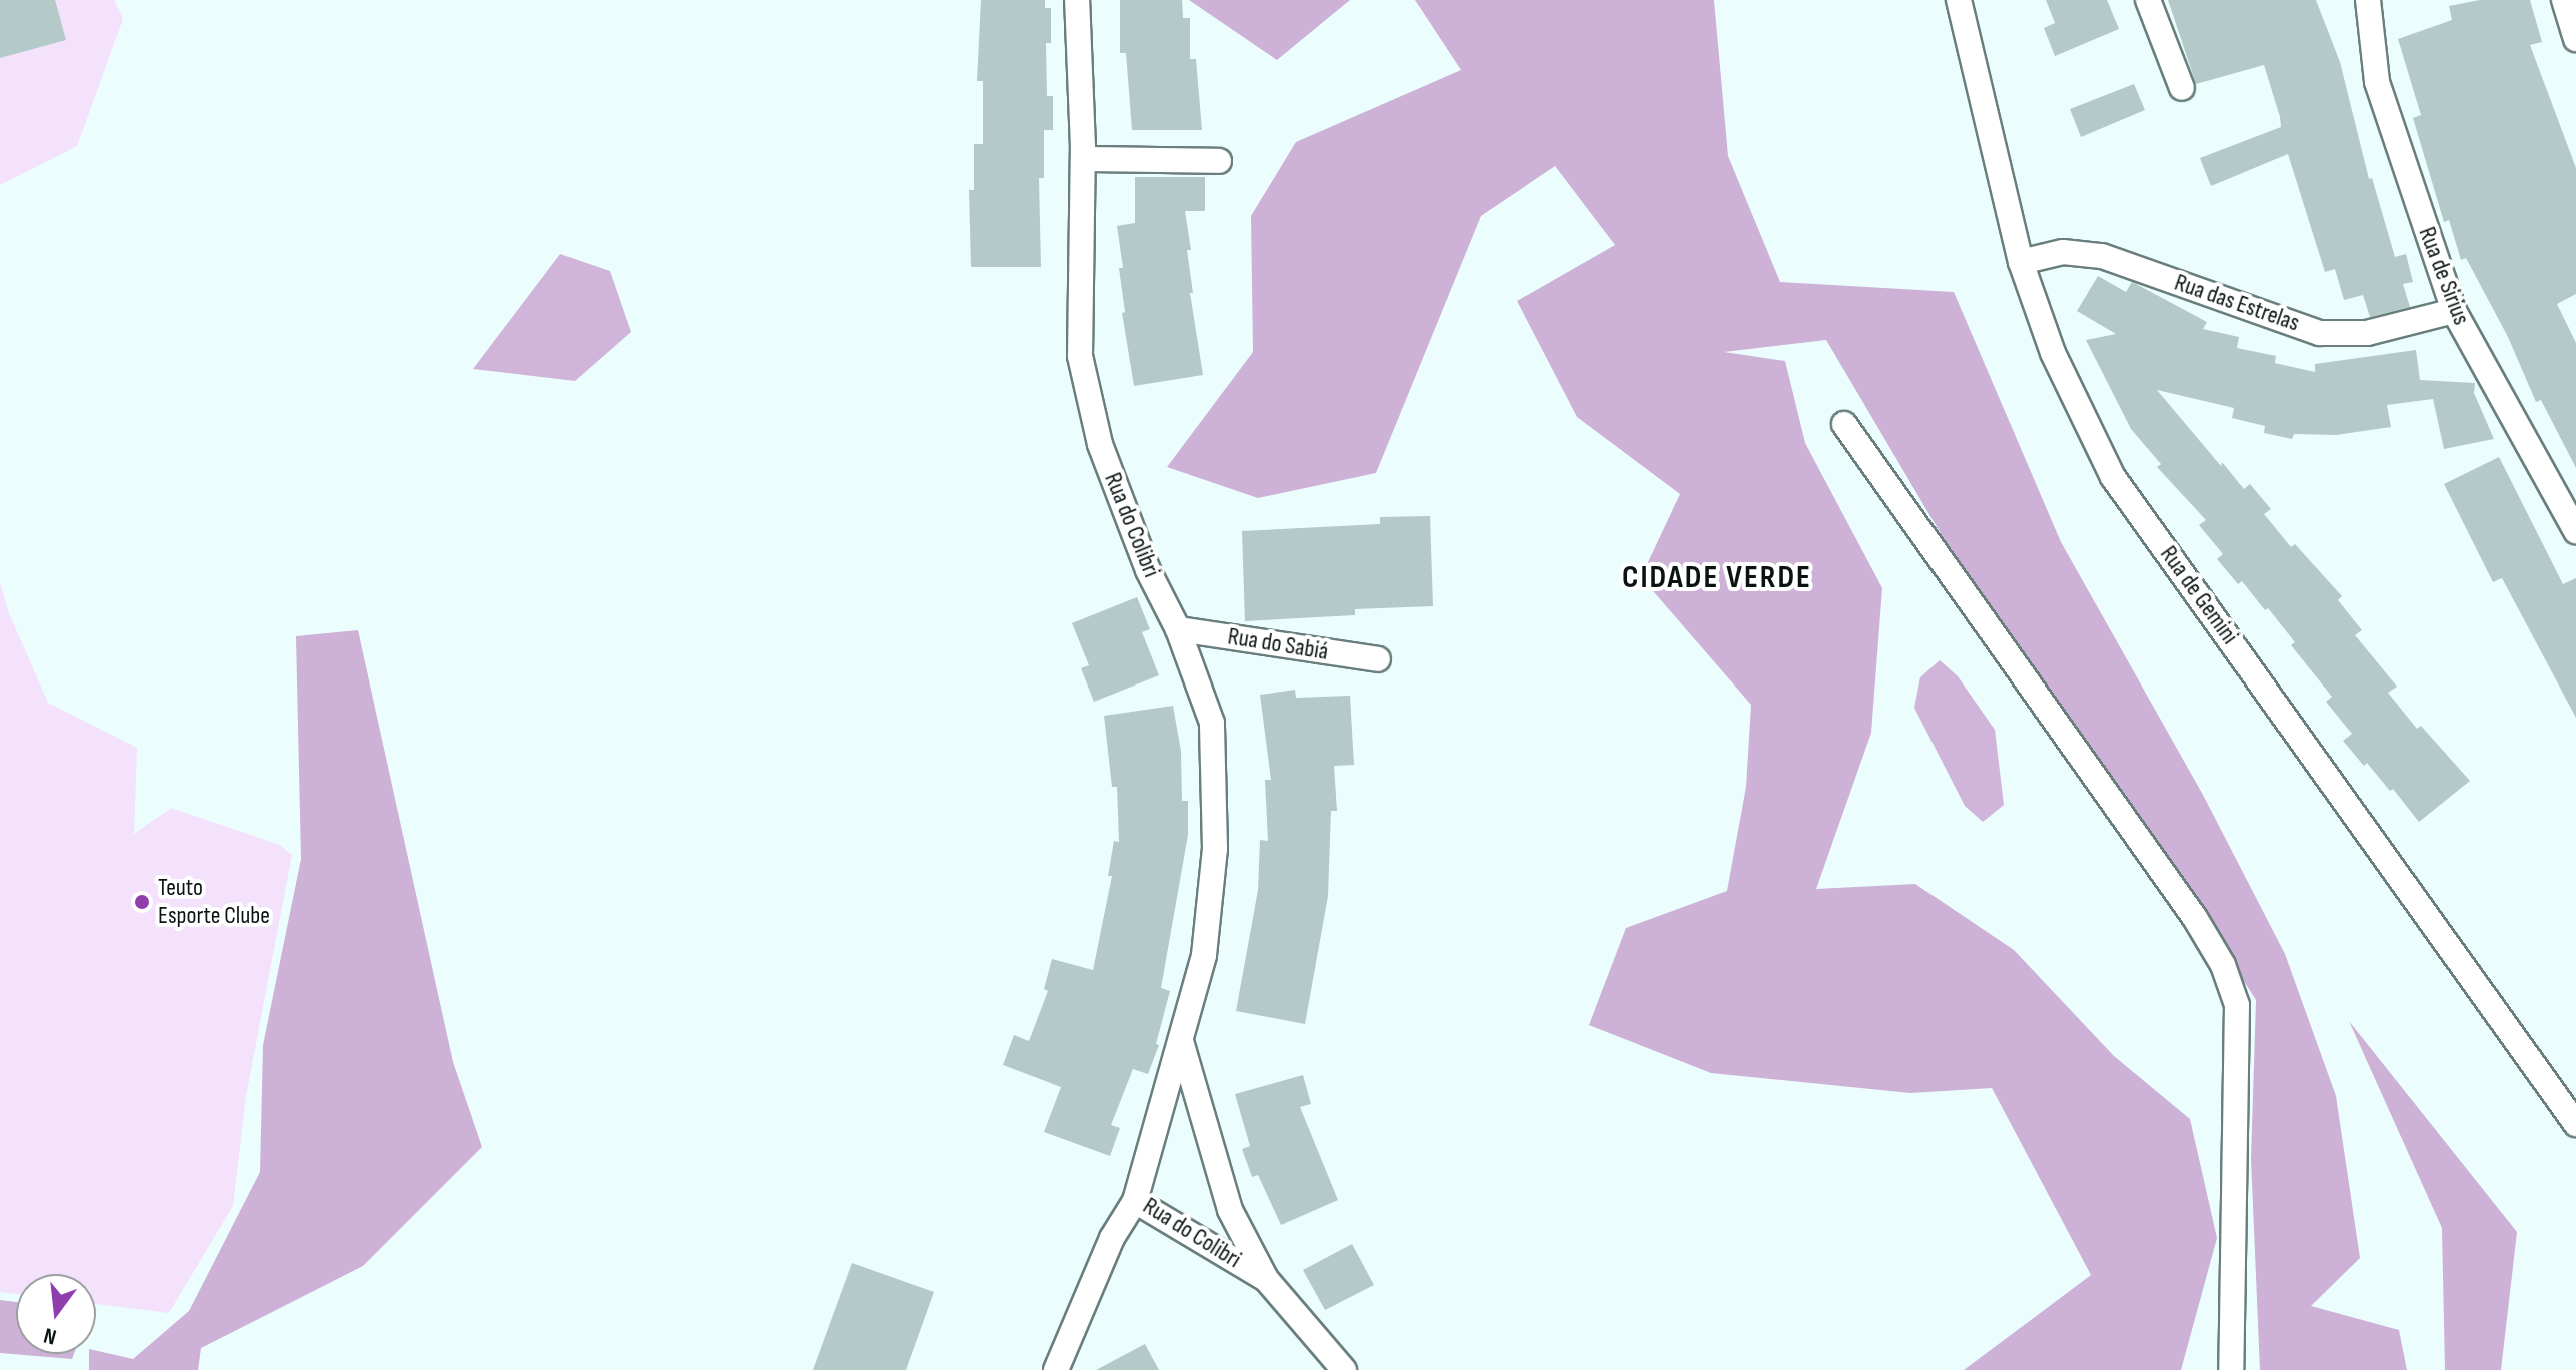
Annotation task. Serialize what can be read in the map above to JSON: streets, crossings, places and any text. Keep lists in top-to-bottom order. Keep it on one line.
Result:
{"streets":{"street":["Rua de Sirius","Rua das Estrelas","Rua do Colibri","Rua de Gemini","Rua do Sabiá"]},"crossings":[["Rua de Sirius","Rua das Estrelas"],["Rua das Estrelas","Rua de Gemini"],["Rua do Colibri","Rua do Sabiá"]],"districts":["CIDADE VERDE"],"places":["Teuto Esporte Clube"],"north":"bottom"}
